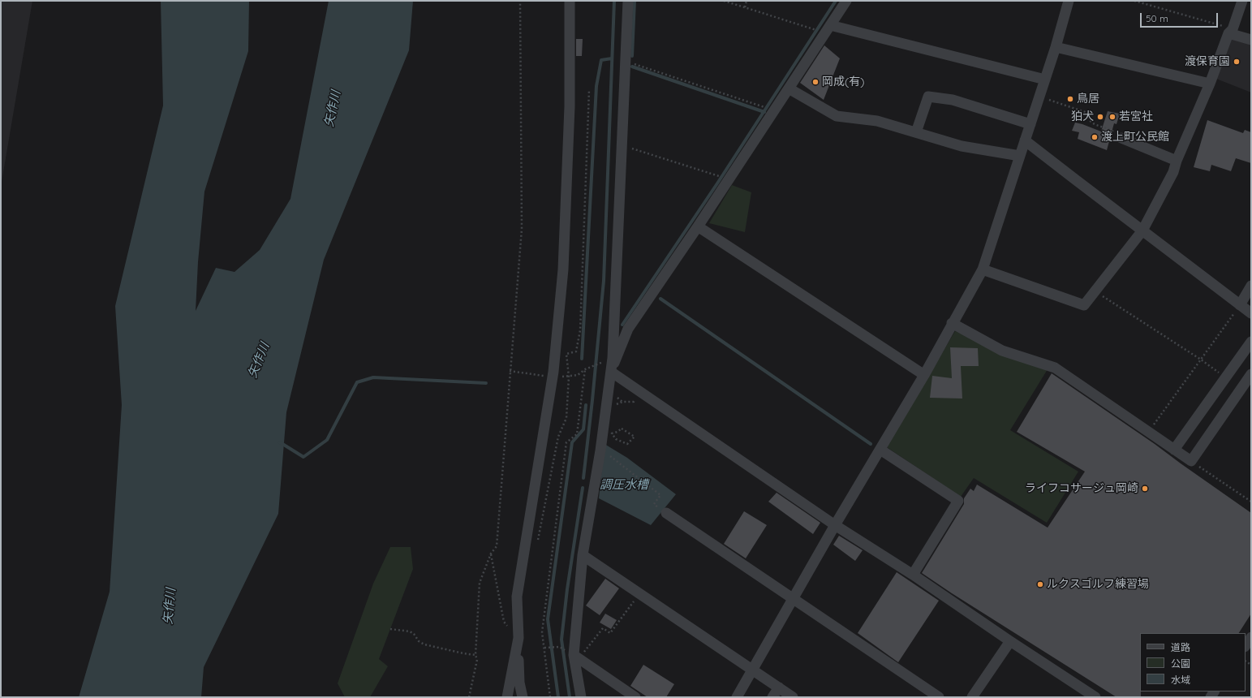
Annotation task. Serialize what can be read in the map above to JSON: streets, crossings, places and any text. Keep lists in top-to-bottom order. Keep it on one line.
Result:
{"water":["矢作川","調圧水槽"],"places":["渡保育園","岡成(有)","鳥居","狛犬","若宮社","渡上町公民館","ライフコサージュ岡崎","ルクスゴルフ練習場"],"legend":["道路","公園","水域"],"scale_bar":"50 m"}
